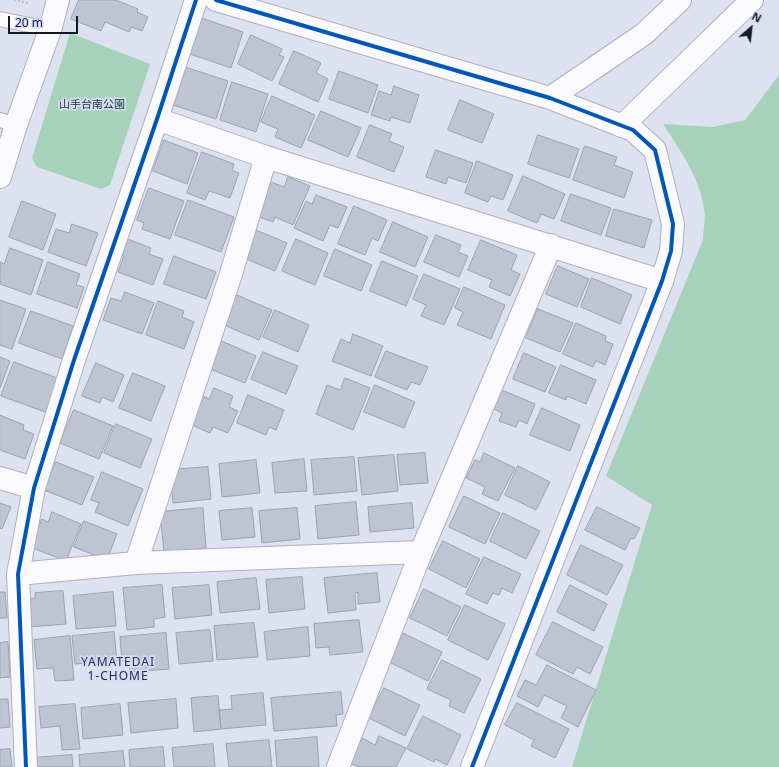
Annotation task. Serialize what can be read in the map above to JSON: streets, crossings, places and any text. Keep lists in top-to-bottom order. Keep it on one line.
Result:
{"districts":["YAMATEDAI 1-CHOME"],"parks":["山手台南公園"],"scale_bar":"20 m","north":"top right"}
